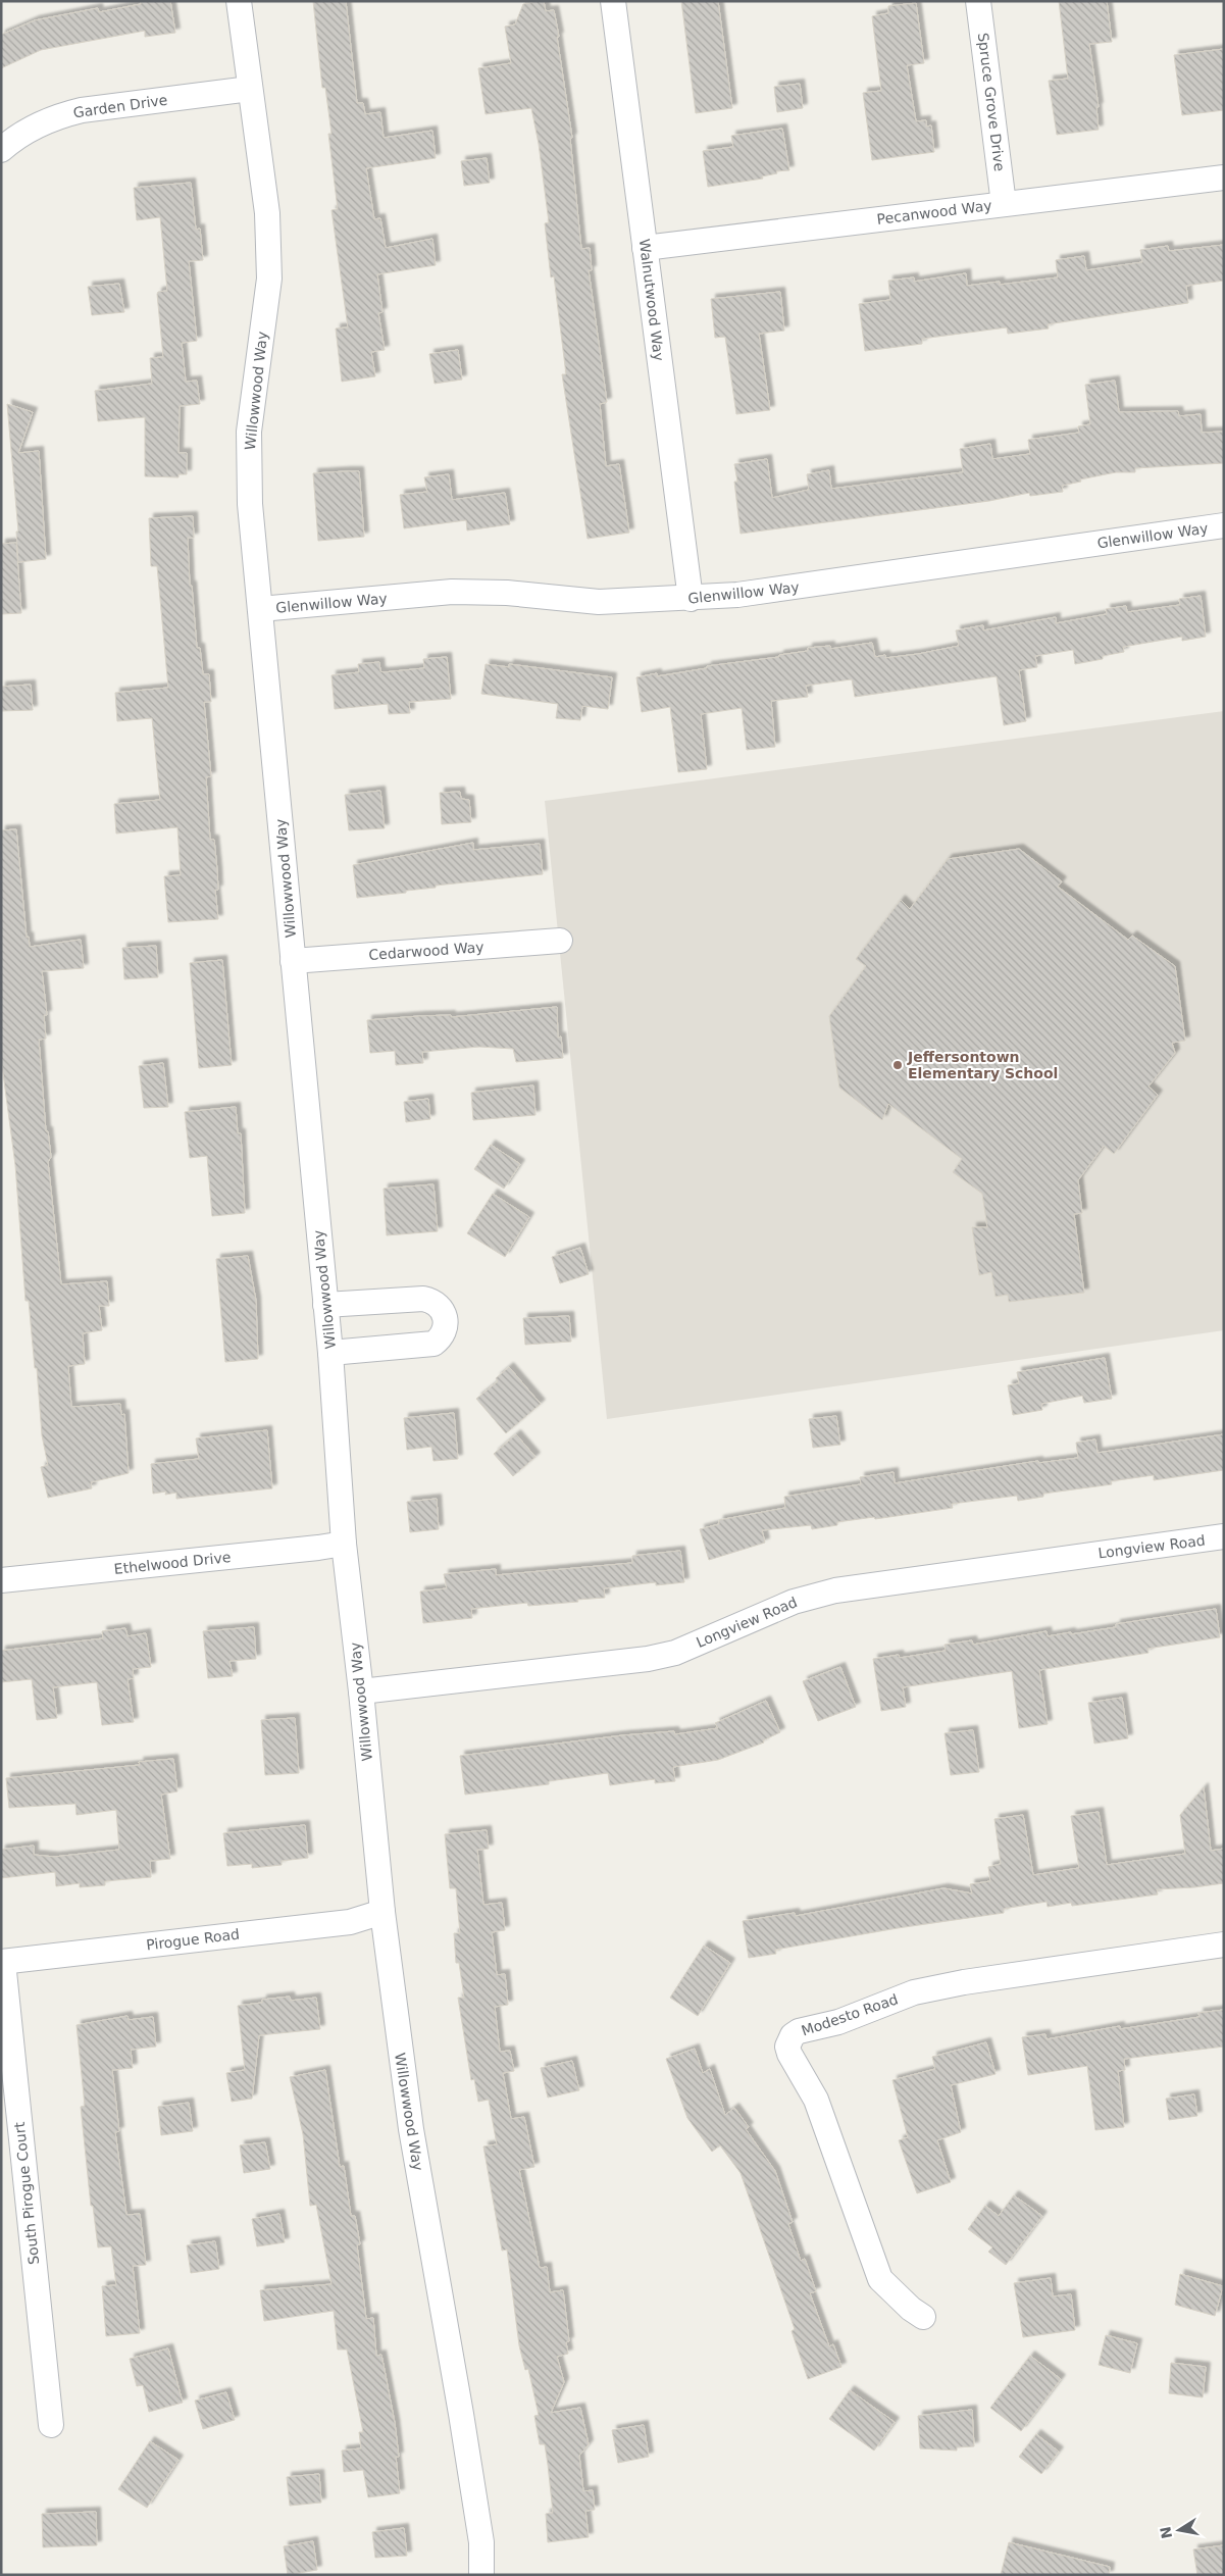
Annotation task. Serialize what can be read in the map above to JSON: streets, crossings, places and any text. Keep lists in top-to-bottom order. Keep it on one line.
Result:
{"streets":{"street":["Spruce Grove Drive","Garden Drive","Pecanwood Way","Walnutwood Way","Willowwood Way","Glenwillow Way","Cedarwood Way","Longview Road","Ethelwood Drive","Pirogue Road","Modesto Road","South Pirogue Court"]},"crossings":[["Spruce Grove Drive","Pecanwood Way"],["Garden Drive","Willowwood Way"],["Pecanwood Way","Walnutwood Way"],["Walnutwood Way","Glenwillow Way"],["Willowwood Way","Glenwillow Way"],["Willowwood Way","Cedarwood Way"],["Willowwood Way","Longview Road"],["Willowwood Way","Ethelwood Drive"],["Willowwood Way","Pirogue Road"],["Pirogue Road","South Pirogue Court"]],"places":["Jeffersontown Elementary School"],"north":"left"}
